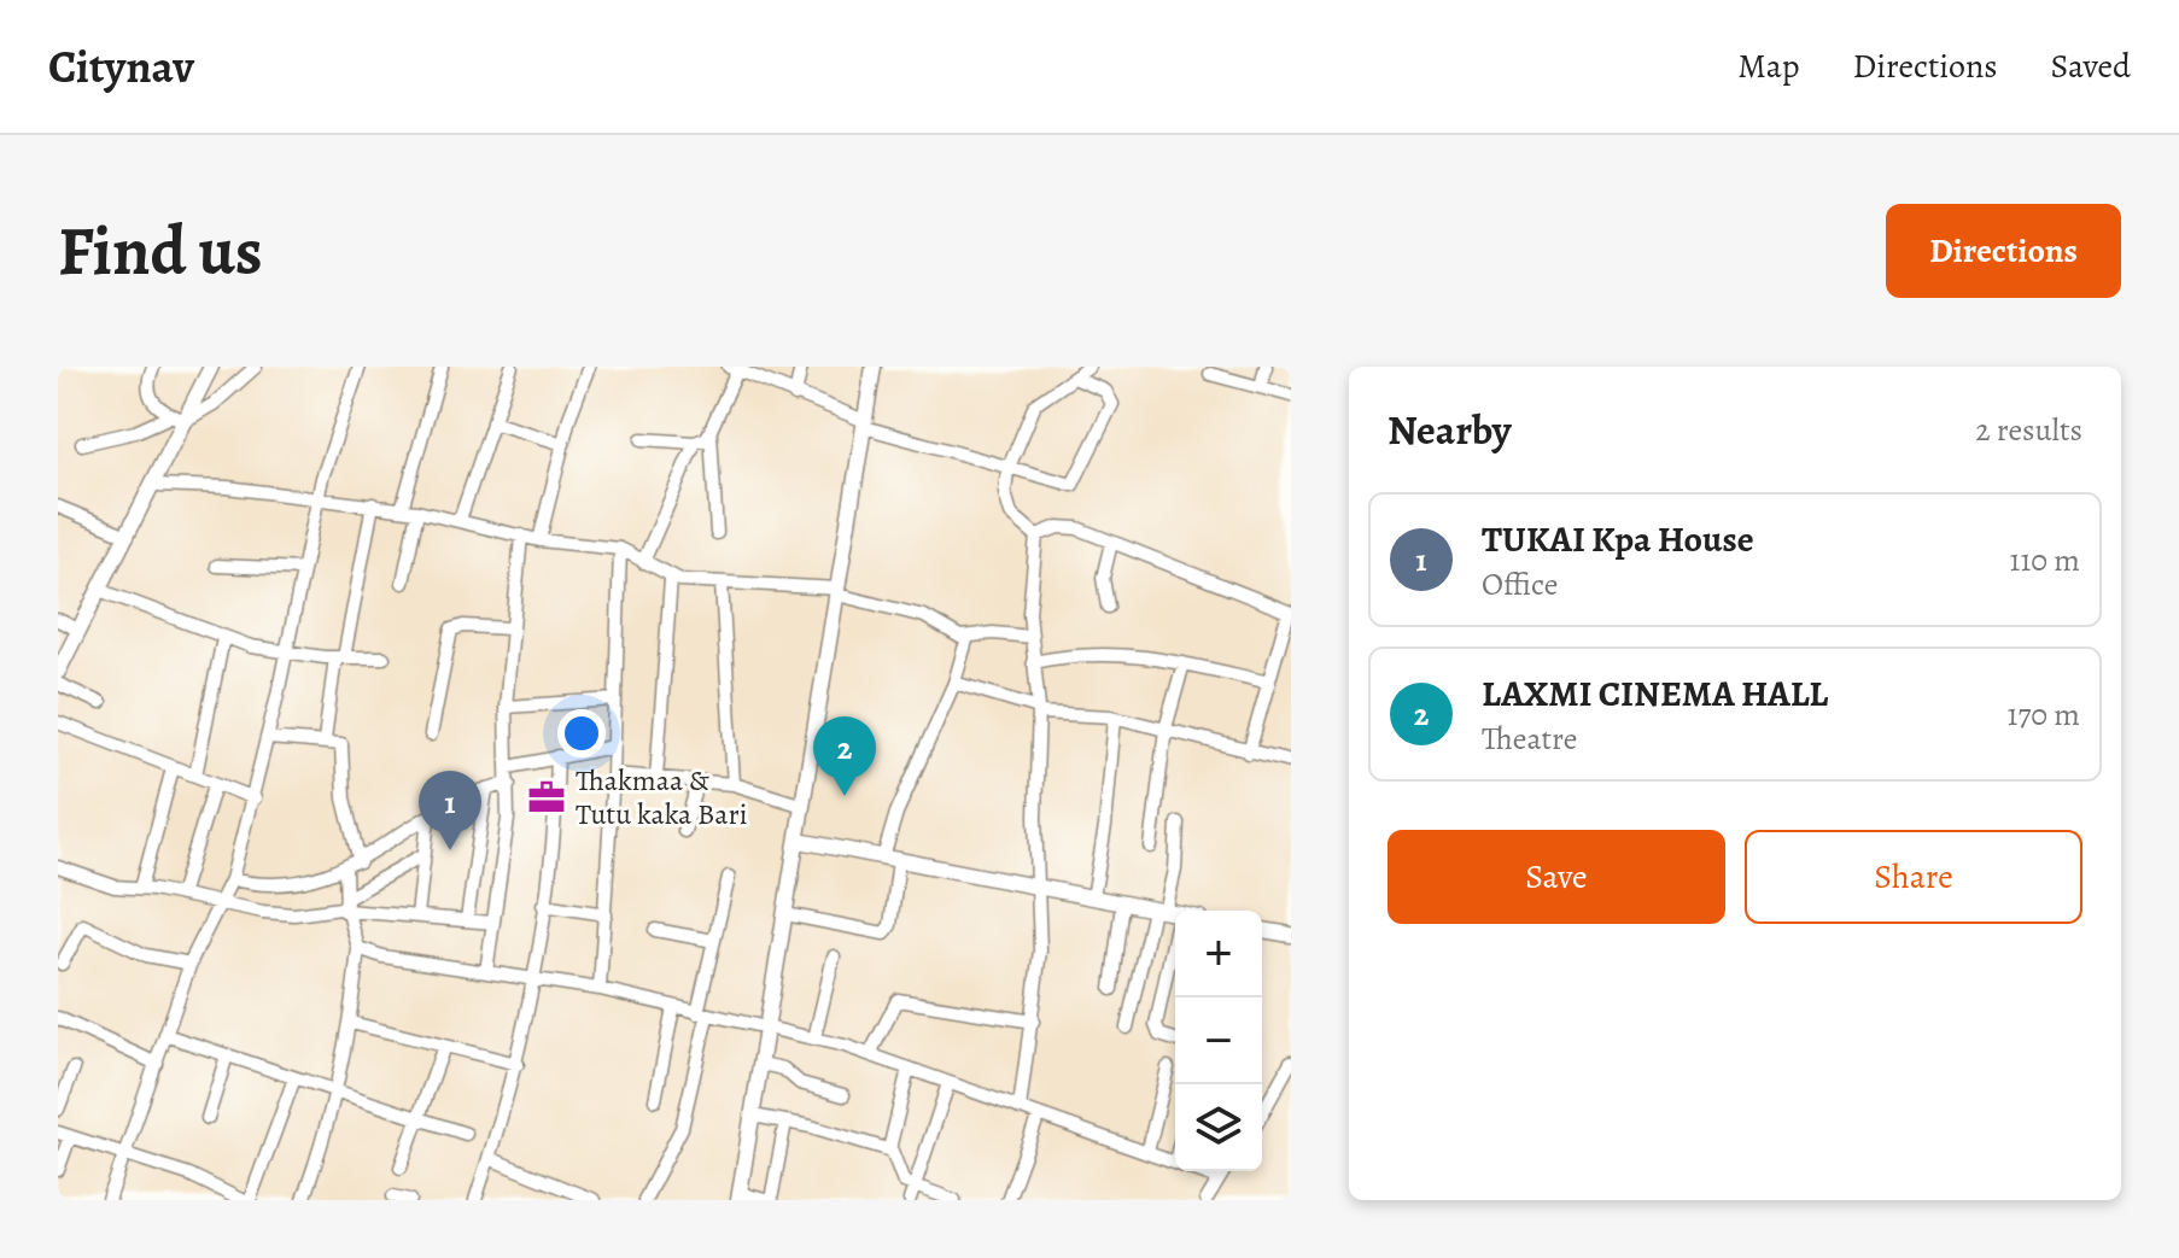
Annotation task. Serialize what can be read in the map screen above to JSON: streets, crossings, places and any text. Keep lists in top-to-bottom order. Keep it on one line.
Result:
{"places":{"office":["Thakmaa & Tutu kaka Bari"]},"page":{"header":"Citynav","nav":["Map","Directions","Saved"],"buttons":["Directions",["Save","Share"]],"title":"Find us","heading":["Nearby","2 results"],"list":[{"mark":"1","name":"TUKAI Kpa House","note":"Office","value":"110 m"},{"mark":"2","name":"LAXMI CINEMA HALL","note":"Theatre","value":"170 m"}],"pins":["2","1"],"map_buttons":["+","−"]}}
